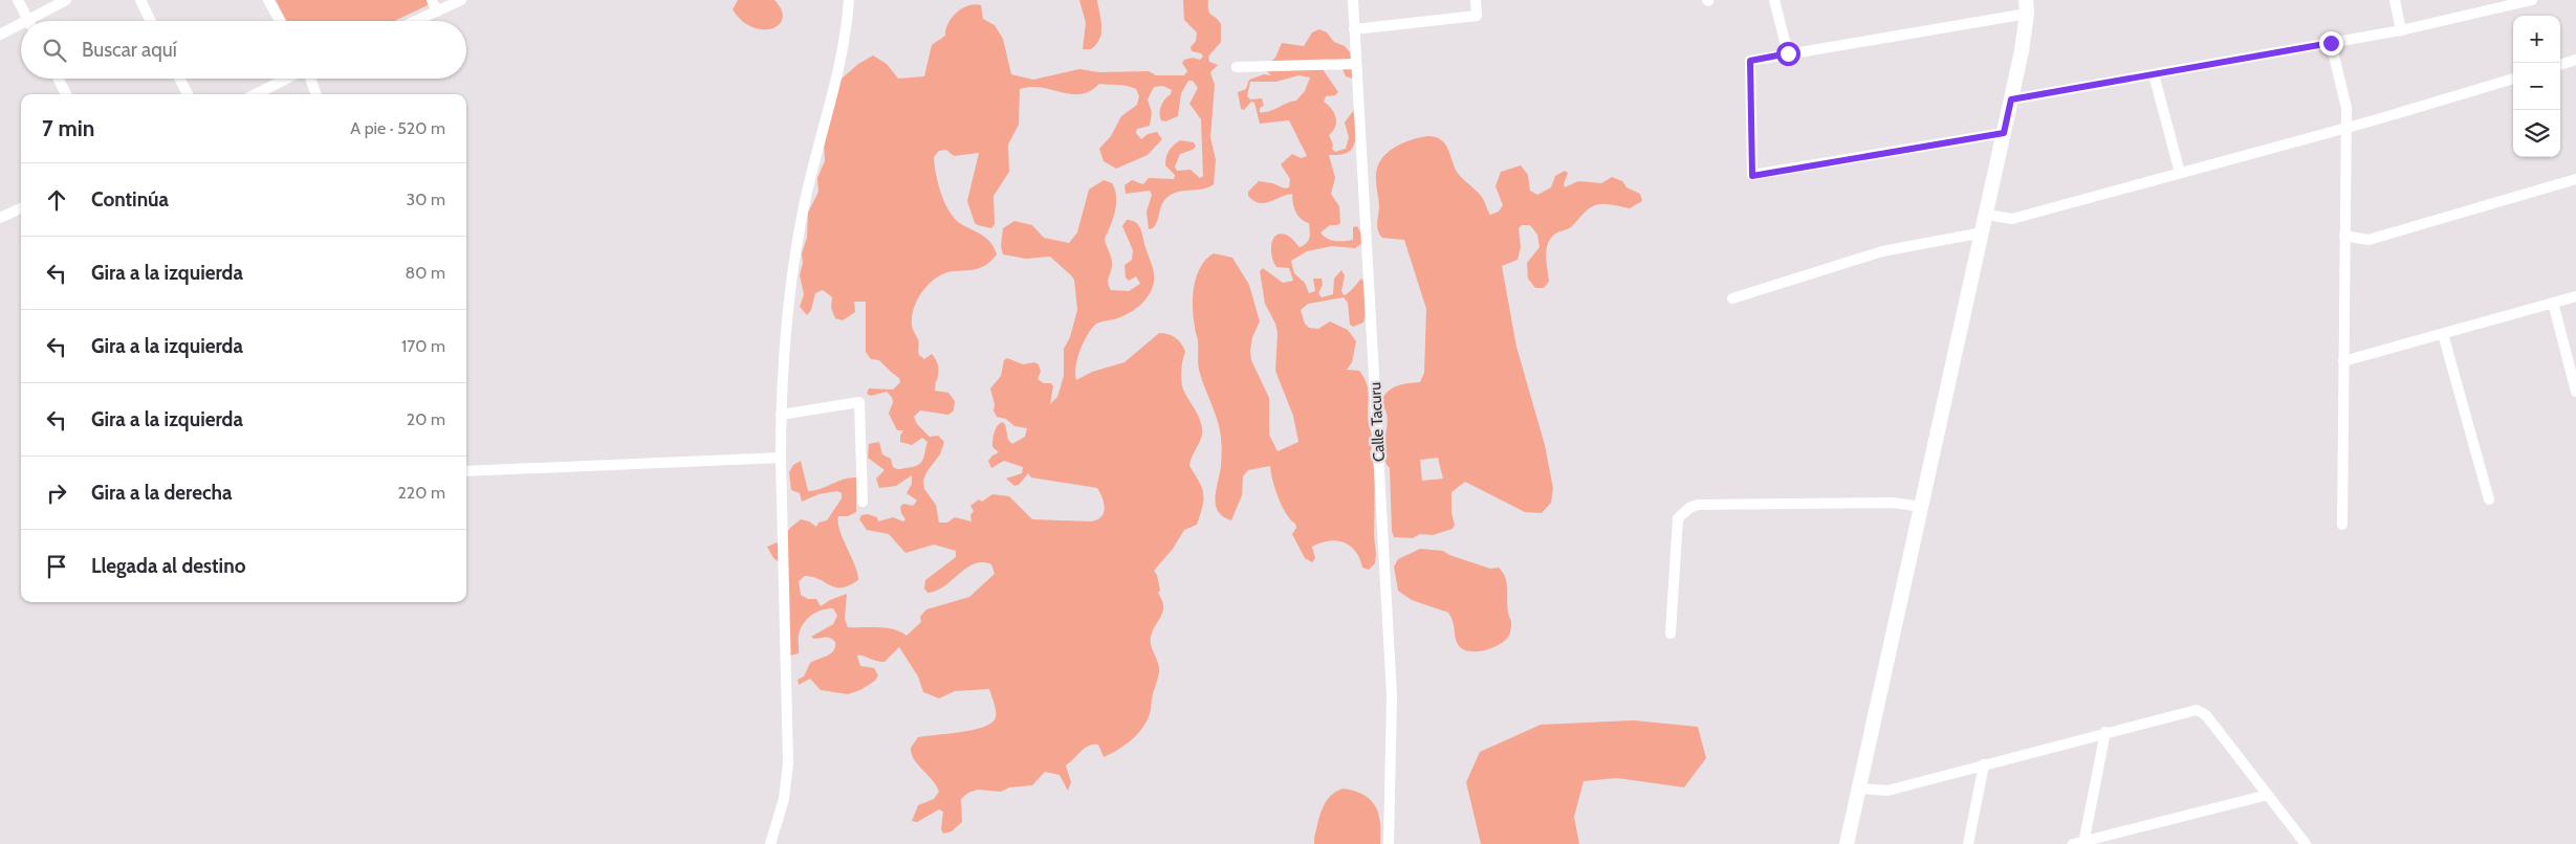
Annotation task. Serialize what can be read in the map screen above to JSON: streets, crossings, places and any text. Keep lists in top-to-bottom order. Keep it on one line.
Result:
{"streets":{"street":["Calle Tacuru"]},"page":{"map_buttons":["+","−"],"search":"Buscar aquí","heading":["7 min","A pie · 520 m"],"list":[["Continúa","30 m"],["Gira a la izquierda","80 m"],["Gira a la izquierda","170 m"],["Gira a la izquierda","20 m"],["Gira a la derecha","220 m"],"Llegada al destino"]}}
